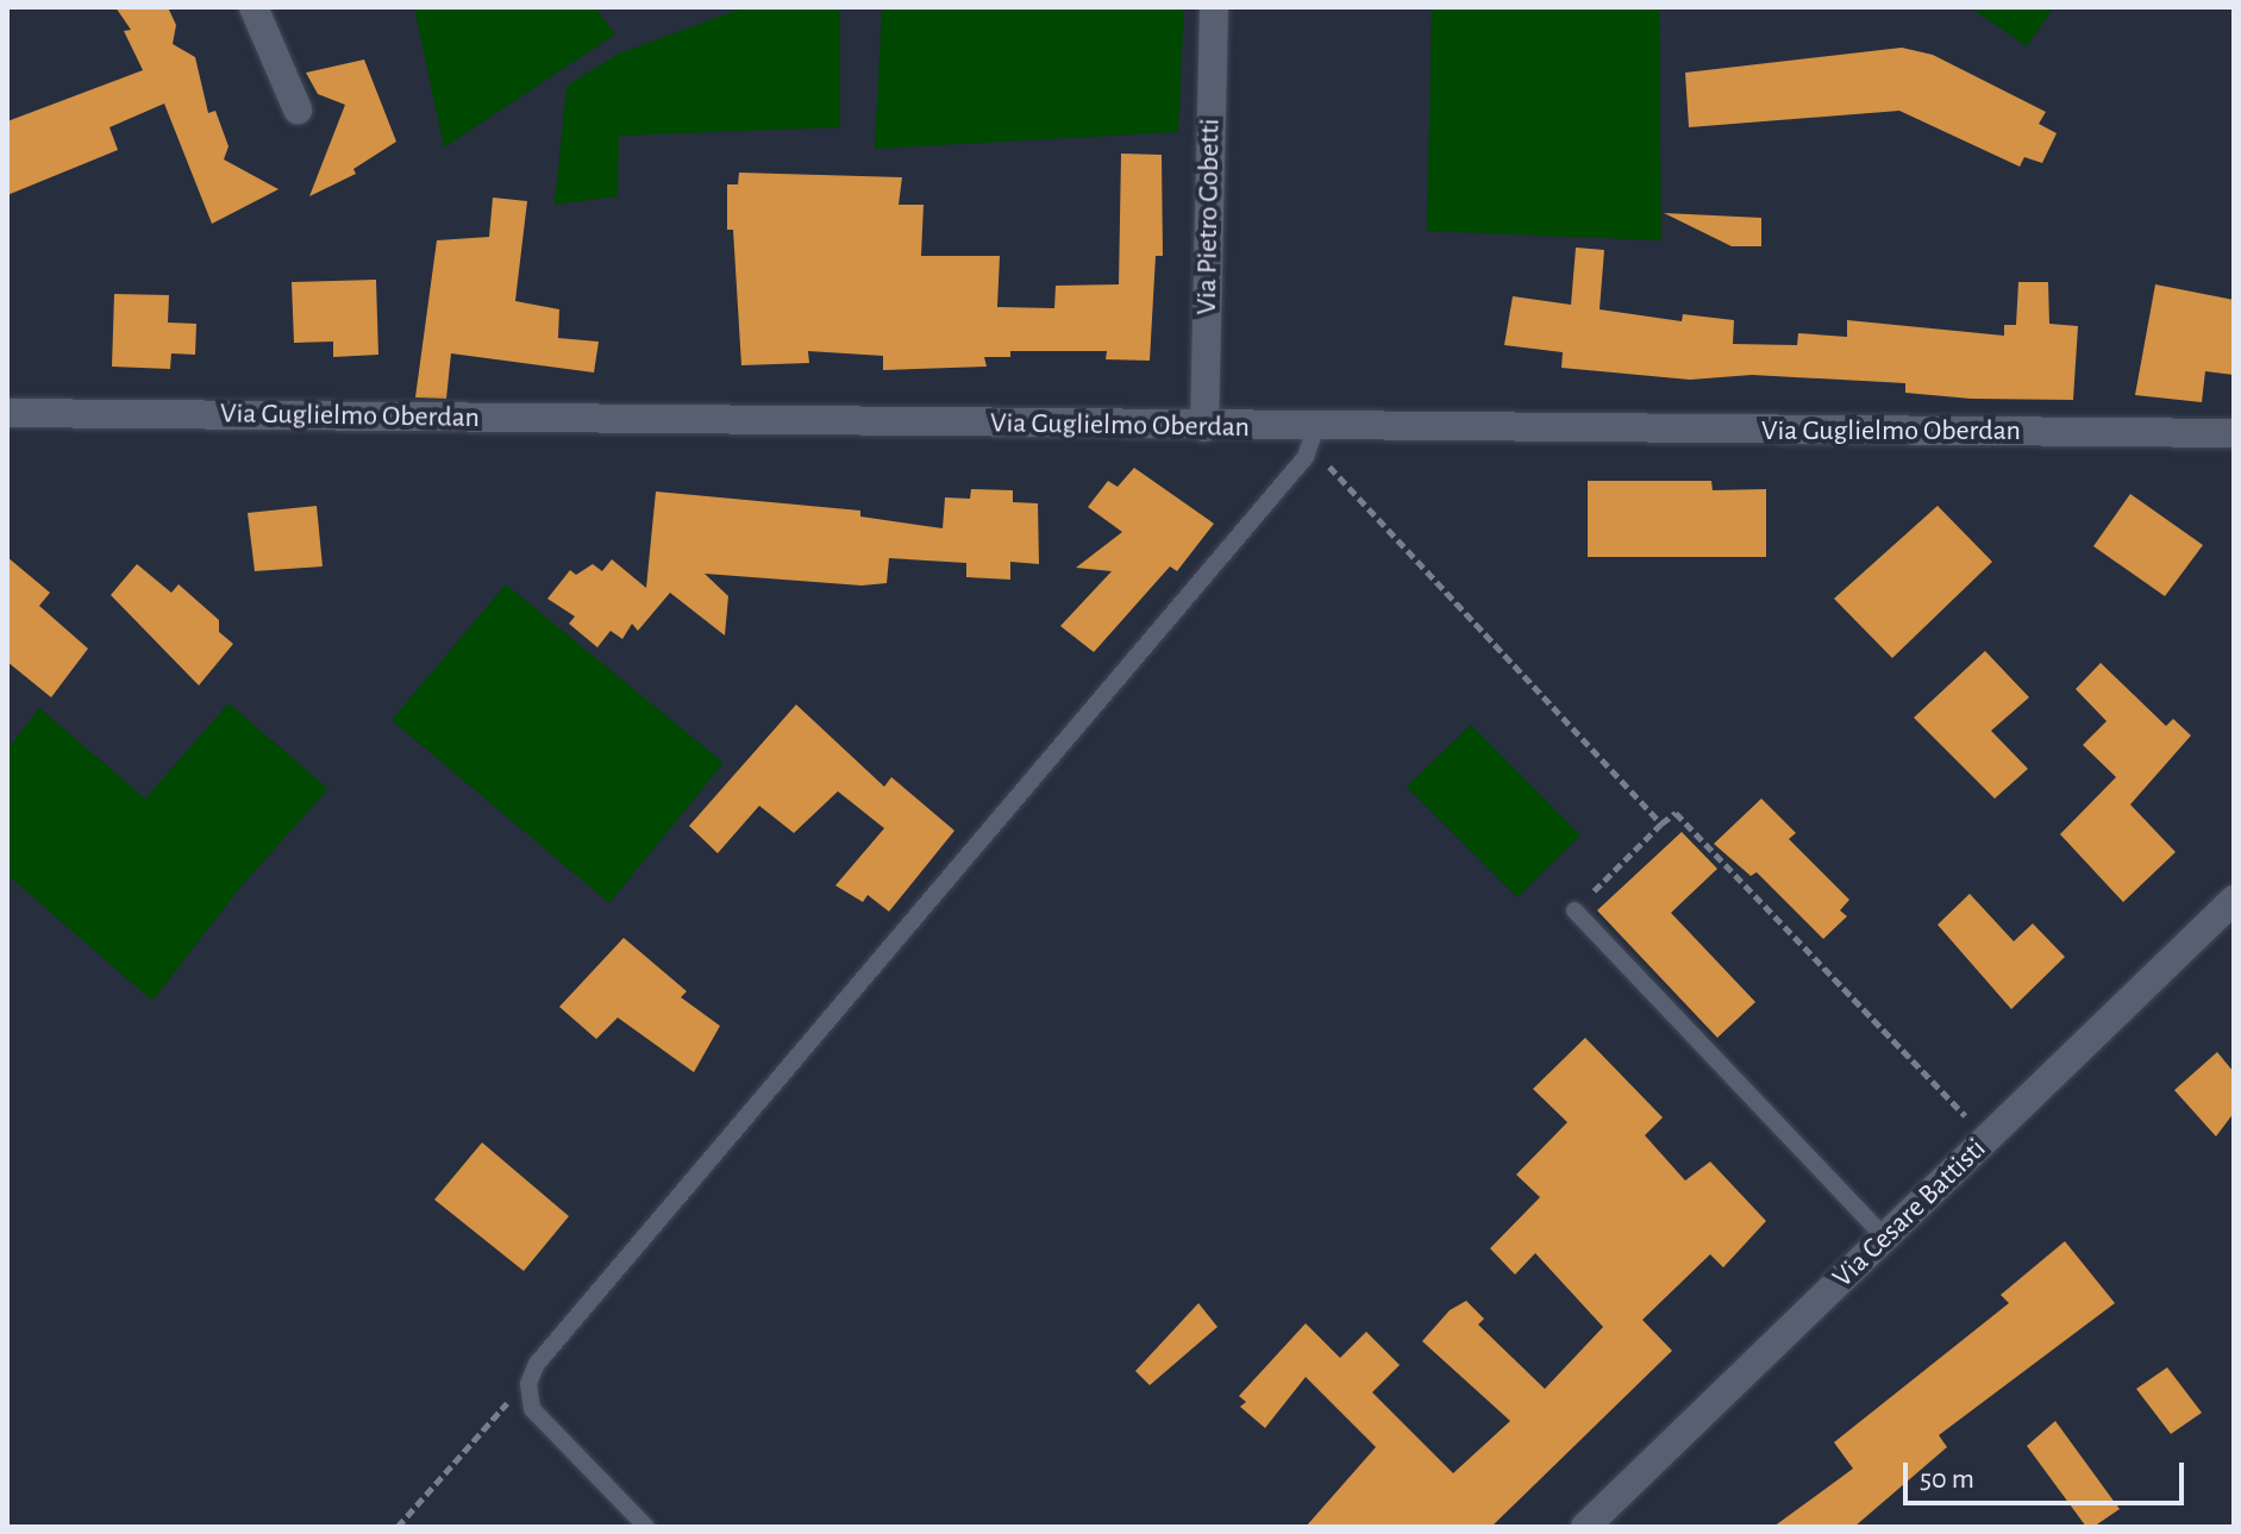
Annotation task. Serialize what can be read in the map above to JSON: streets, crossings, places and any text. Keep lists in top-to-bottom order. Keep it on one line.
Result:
{"streets":{"street":["Via Pietro Gobetti","Via Guglielmo Oberdan","Via Cesare Battisti"]},"crossings":[["Via Pietro Gobetti","Via Guglielmo Oberdan"]],"scale_bar":"50 m"}
